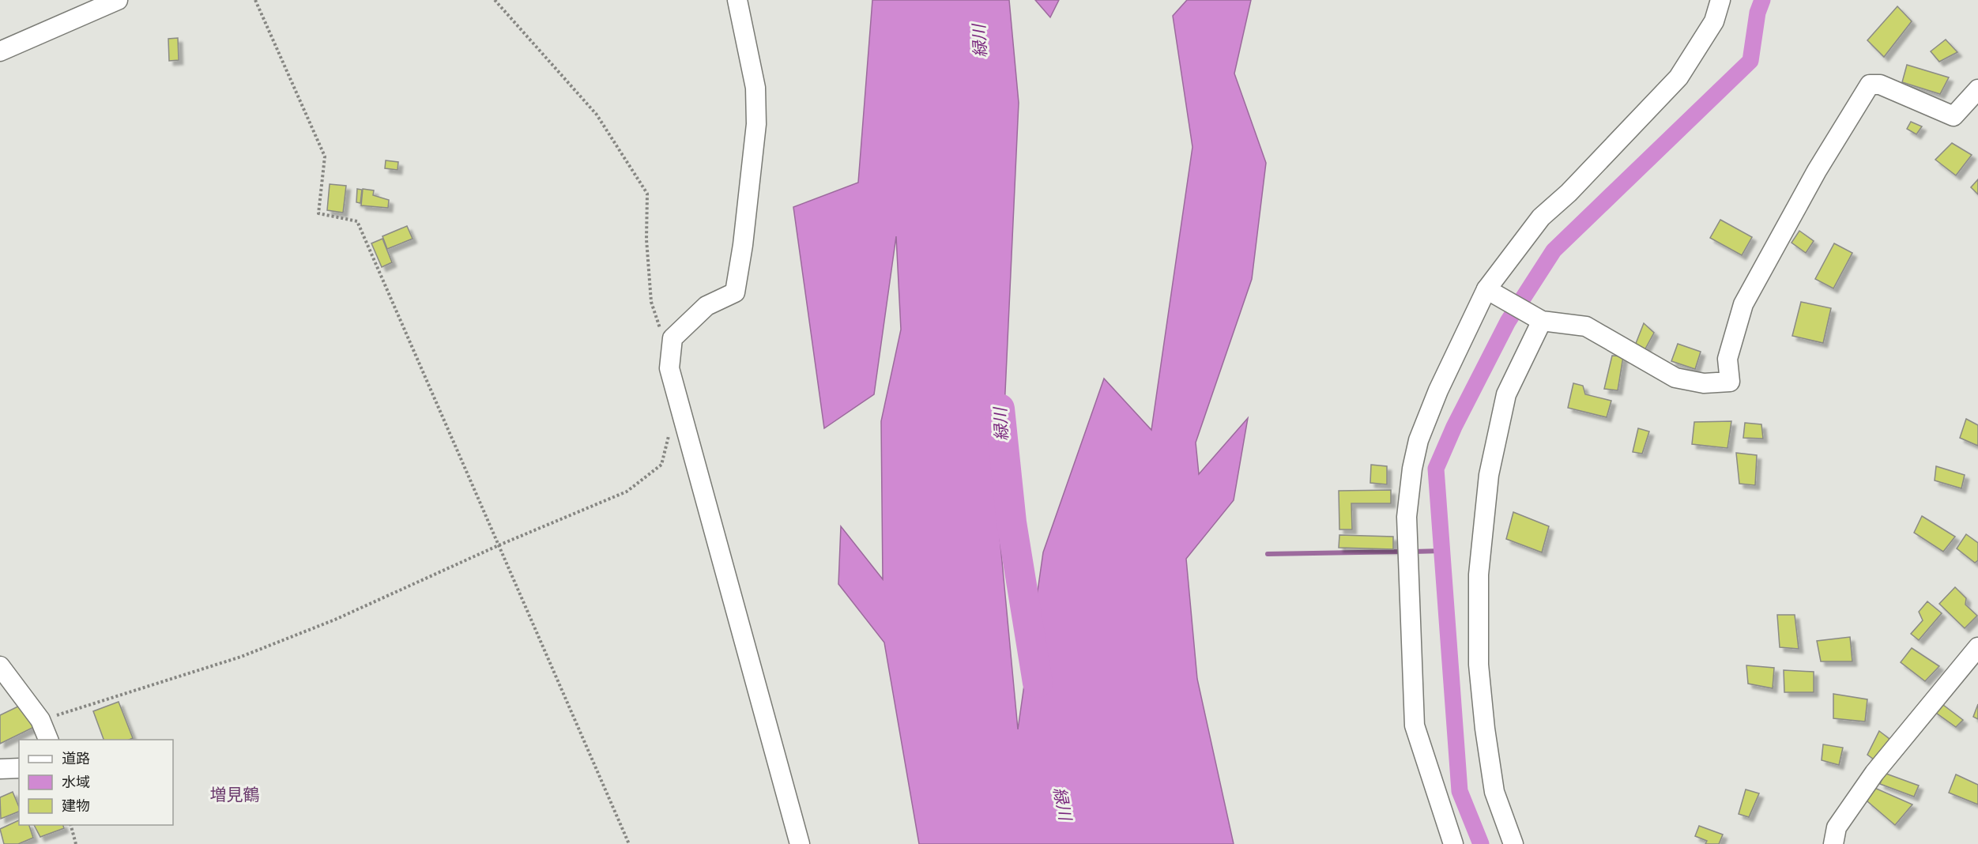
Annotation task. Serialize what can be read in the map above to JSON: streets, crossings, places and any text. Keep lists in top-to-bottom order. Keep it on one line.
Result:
{"districts":["増見鶴"],"water":["緑川"],"legend":["道路","水域","建物"]}
